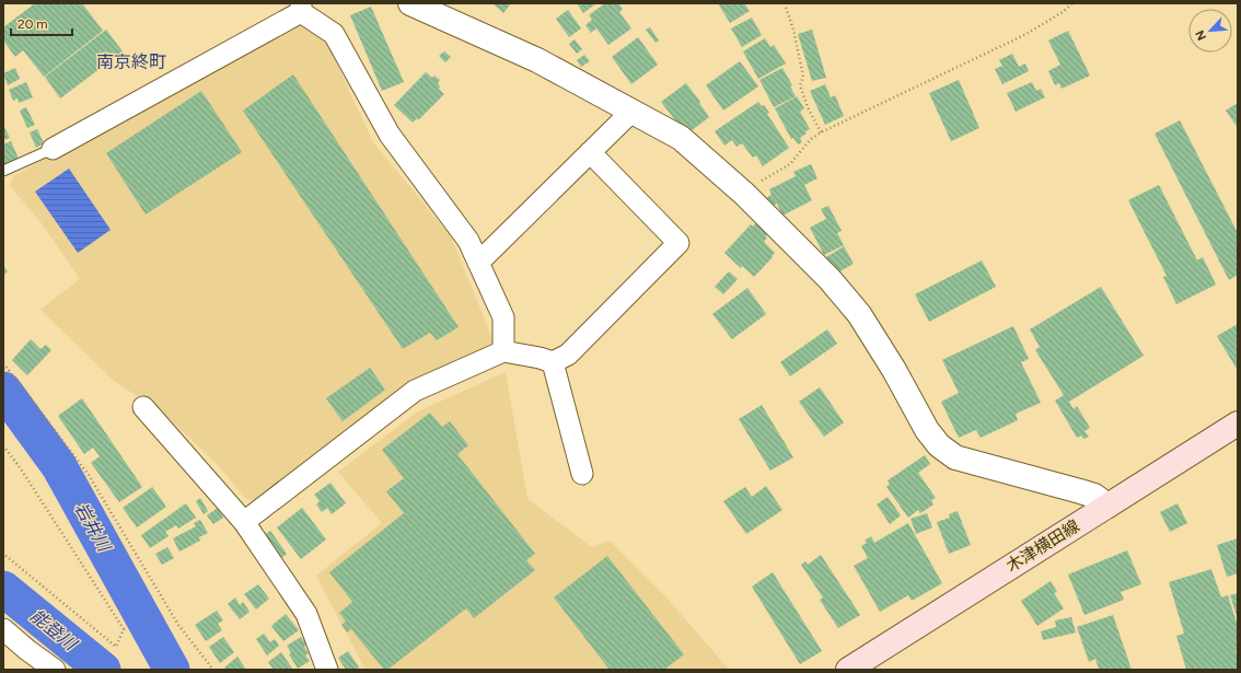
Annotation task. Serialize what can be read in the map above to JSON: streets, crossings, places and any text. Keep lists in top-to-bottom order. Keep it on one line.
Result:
{"streets":{"main road":["木津横田線"]},"districts":["南京終町"],"water":["岩井川","能登川"],"scale_bar":"20 m","north":"bottom left"}
